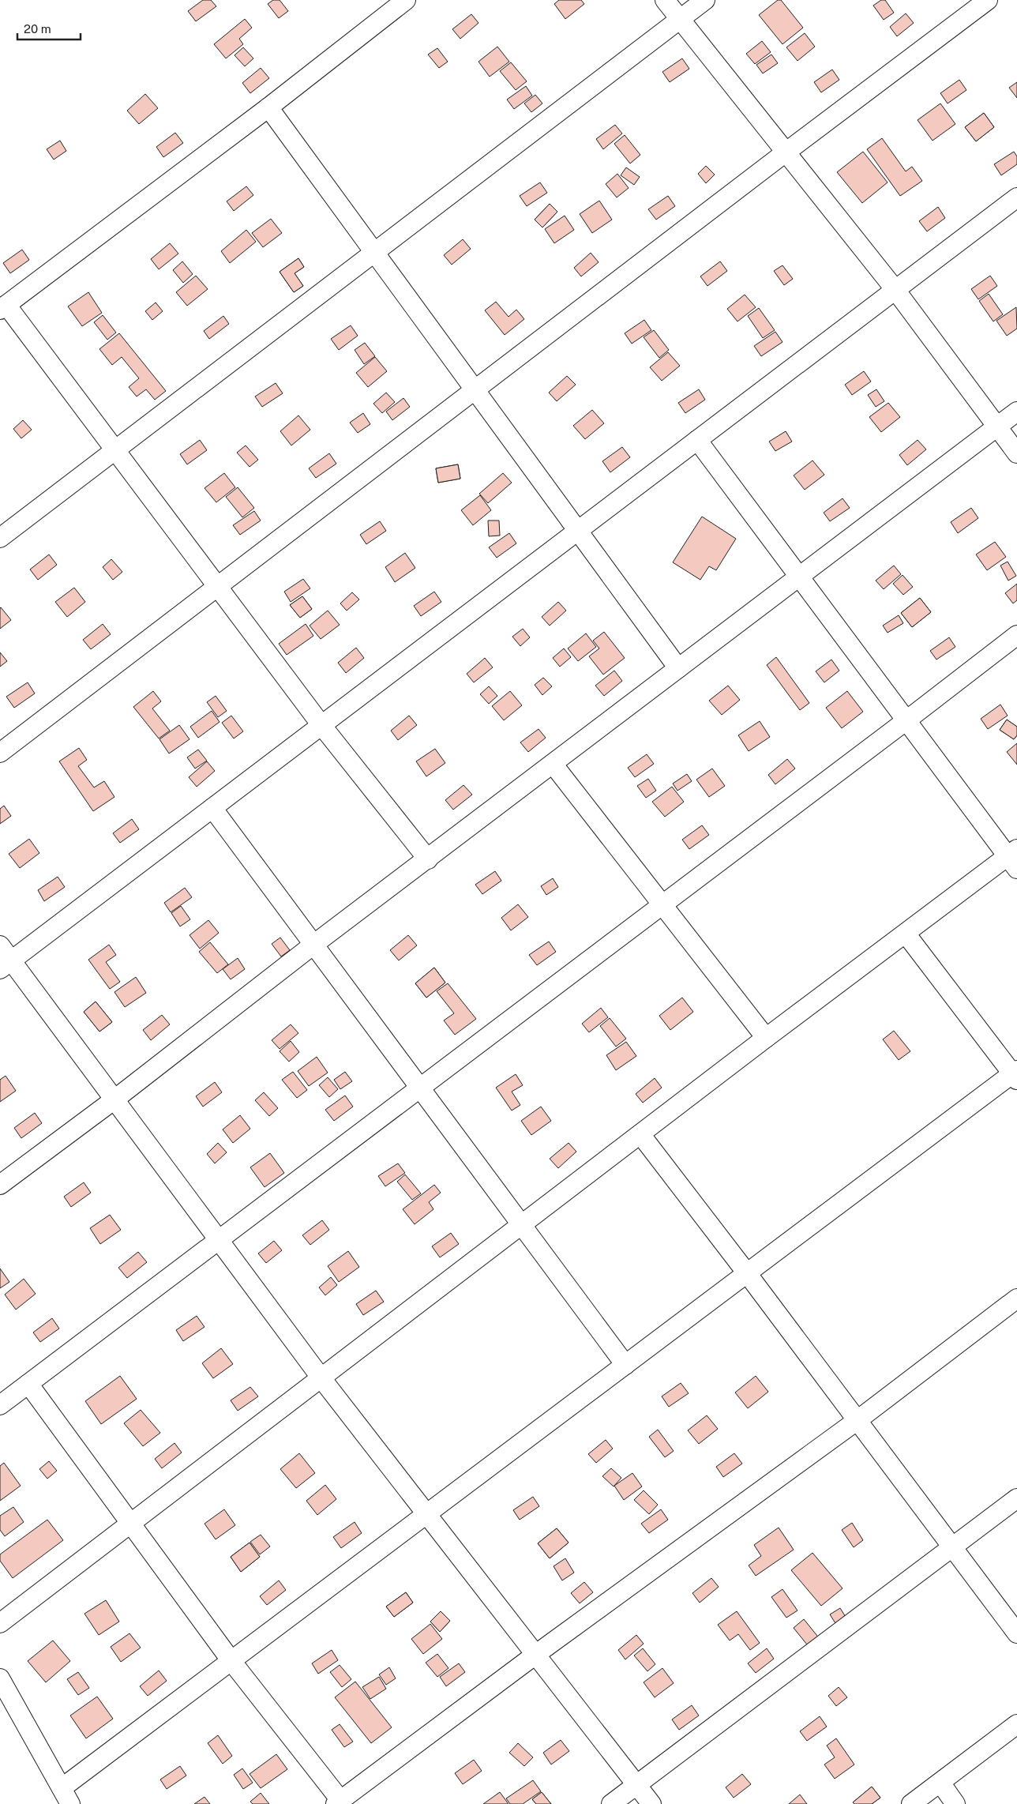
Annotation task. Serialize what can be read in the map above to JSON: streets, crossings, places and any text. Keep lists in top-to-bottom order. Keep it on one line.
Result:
{"scale_bar":"20 m"}
